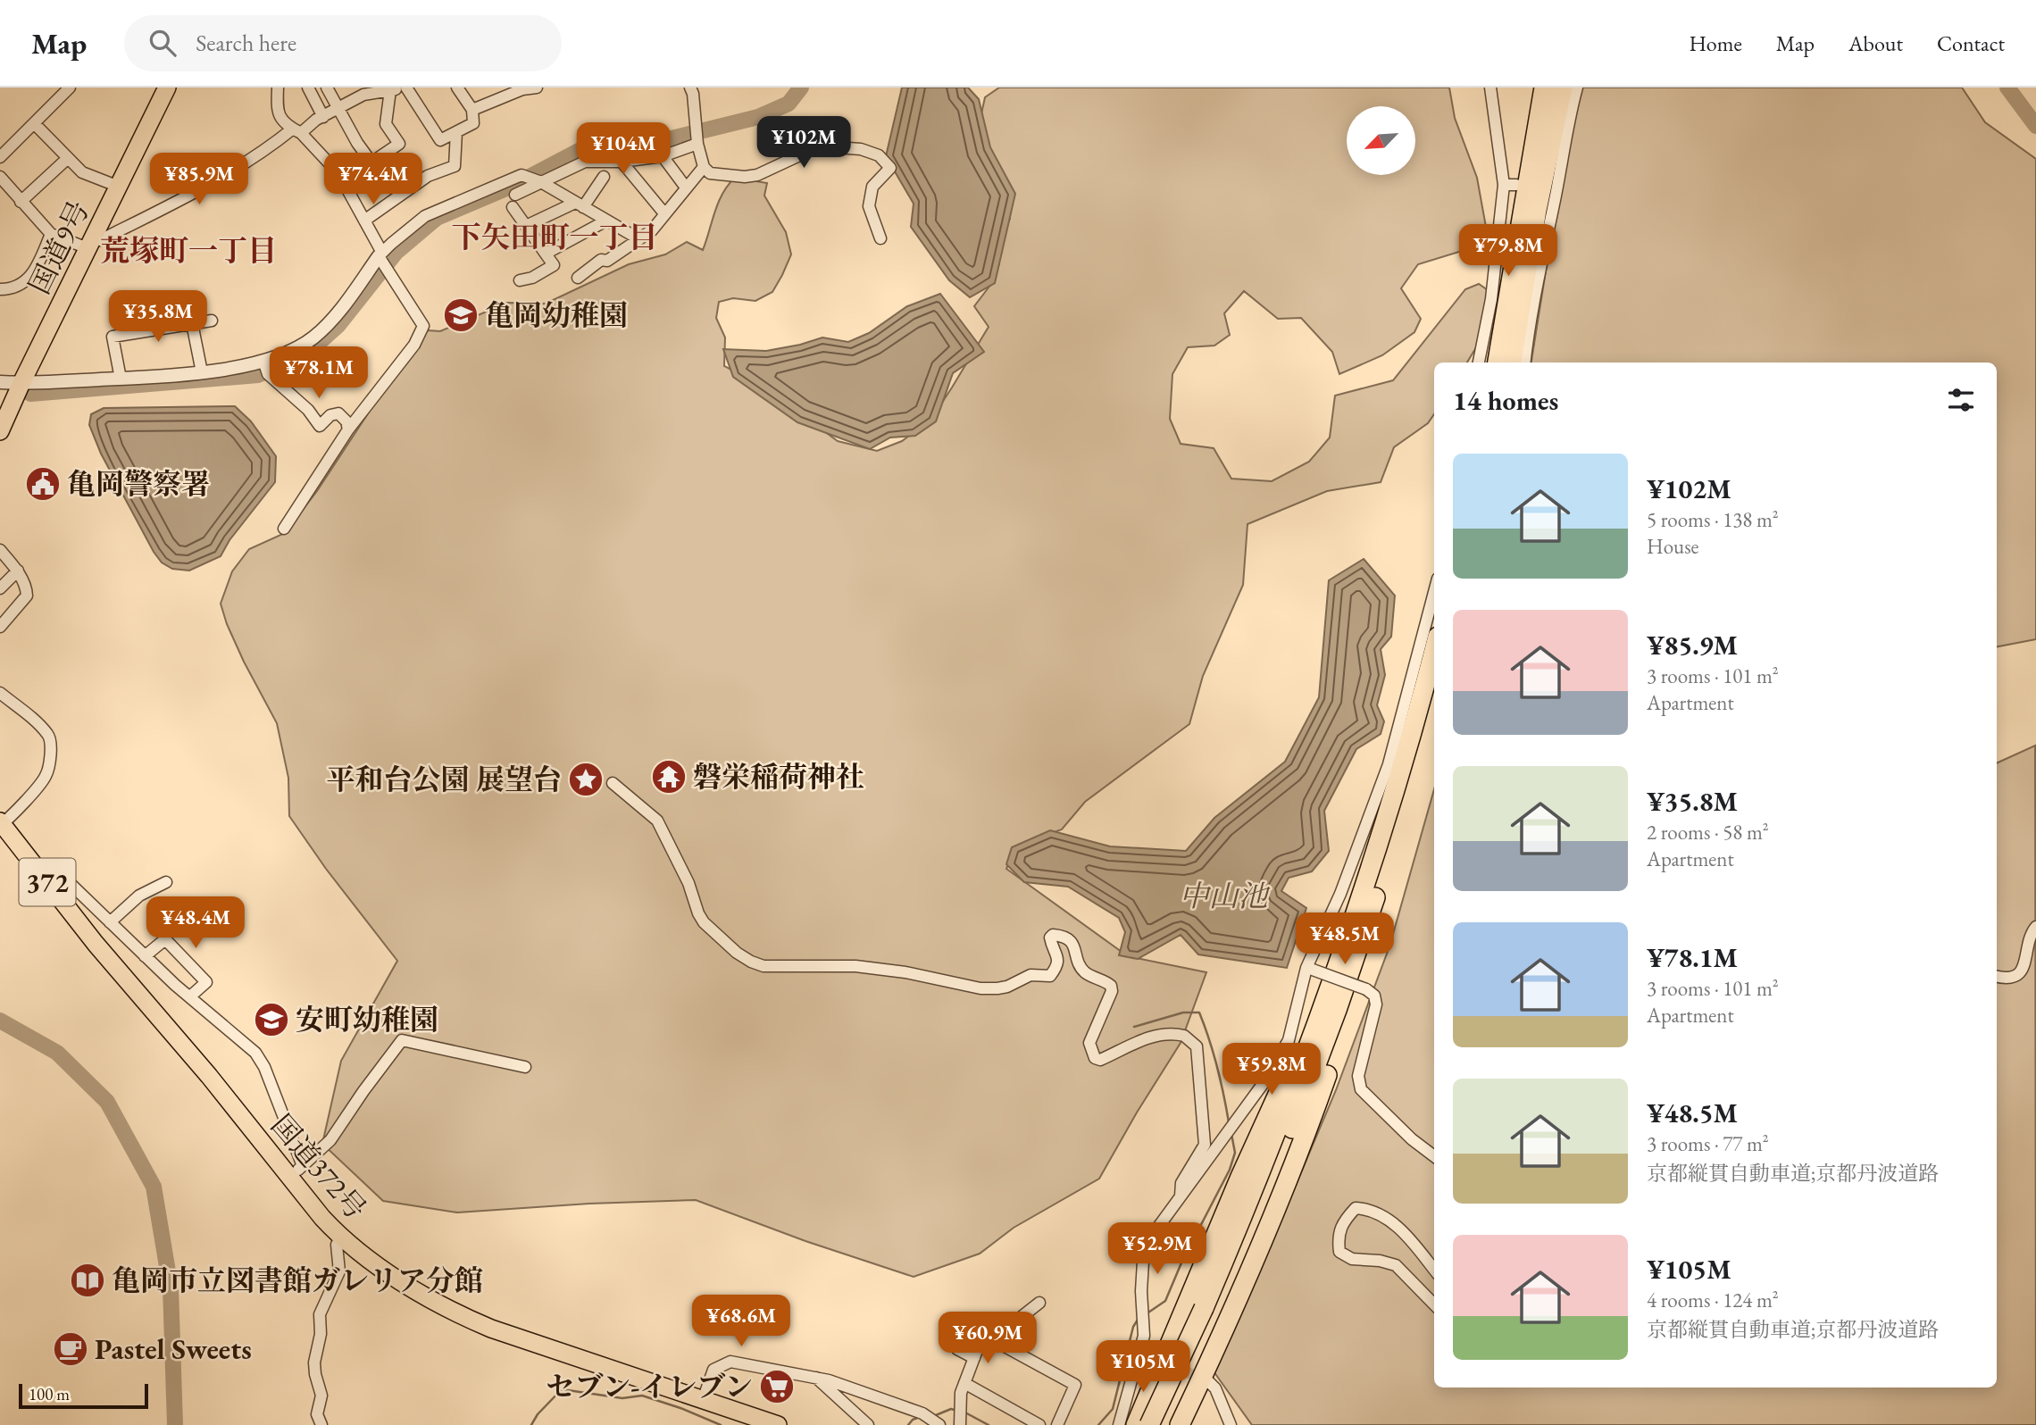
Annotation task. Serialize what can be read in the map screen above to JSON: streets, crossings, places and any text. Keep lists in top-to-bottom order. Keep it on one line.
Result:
{"streets":{"highway":["国道9号","372","国道372号"]},"districts":["下矢田町一丁目","荒塚町一丁目"],"water":["中山池"],"places":{"school or university":["亀岡幼稚園","安町幼稚園"],"public building":["亀岡警察署"],"temple":["磐栄稲荷神社"],"place":["平和台公園 展望台"],"library":["亀岡市立図書館ガレリア分館"],"cafe":["Pastel Sweets"],"supermarket":["セブン-イレブン"]},"scale_bar":"100 m","north":"bottom left","page":{"header":"Map","search":"Search here","nav":["Home","Map","About","Contact"],"price":["¥102M","¥104M","¥85.9M","¥74.4M","¥79.8M","¥35.8M","¥78.1M","¥48.4M","¥48.5M","¥59.8M","¥52.9M","¥68.6M","¥60.9M","¥105M"],"heading":"14 homes","list":[{"name":"¥102M","note":"5 rooms · 138 m² · House"},{"name":"¥85.9M","note":"3 rooms · 101 m² · Apartment"},{"name":"¥35.8M","note":"2 rooms · 58 m² · Apartment"},{"name":"¥78.1M","note":"3 rooms · 101 m² · Apartment"},{"name":"¥48.5M","note":"3 rooms · 77 m² · 京都縦貫自動車道;京都丹波道路"},{"name":"¥105M","note":"4 rooms · 124 m² · 京都縦貫自動車道;京都丹波道路"}],"scale":"100 m"}}
